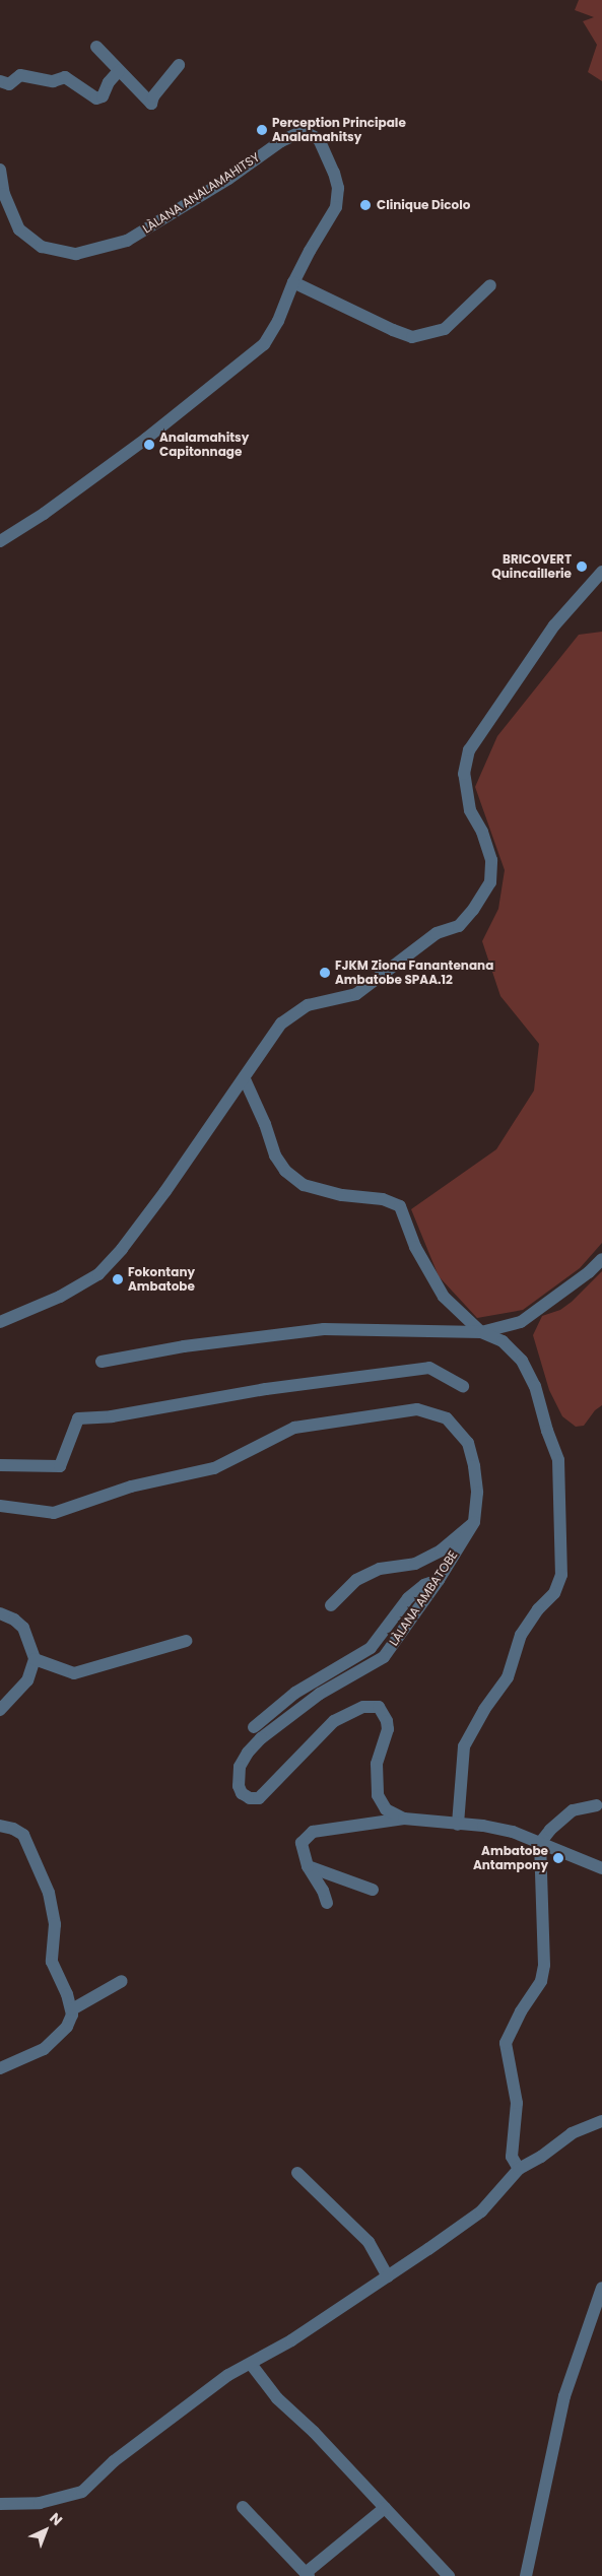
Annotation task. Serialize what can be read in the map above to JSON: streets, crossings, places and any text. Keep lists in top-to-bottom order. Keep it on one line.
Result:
{"streets":{"street":["LÀLANA ANALAMAHITSY","LÀLANA AMBATOBE"]},"places":["Perception Principale Analamahitsy","Clinique Dicolo","Analamahitsy Capitonnage","BRICOVERT Quincaillerie","FJKM Ziona Fanantenana Ambatobe SPAA.12","Fokontany Ambatobe","Ambatobe Antampony"],"north":"top right"}
